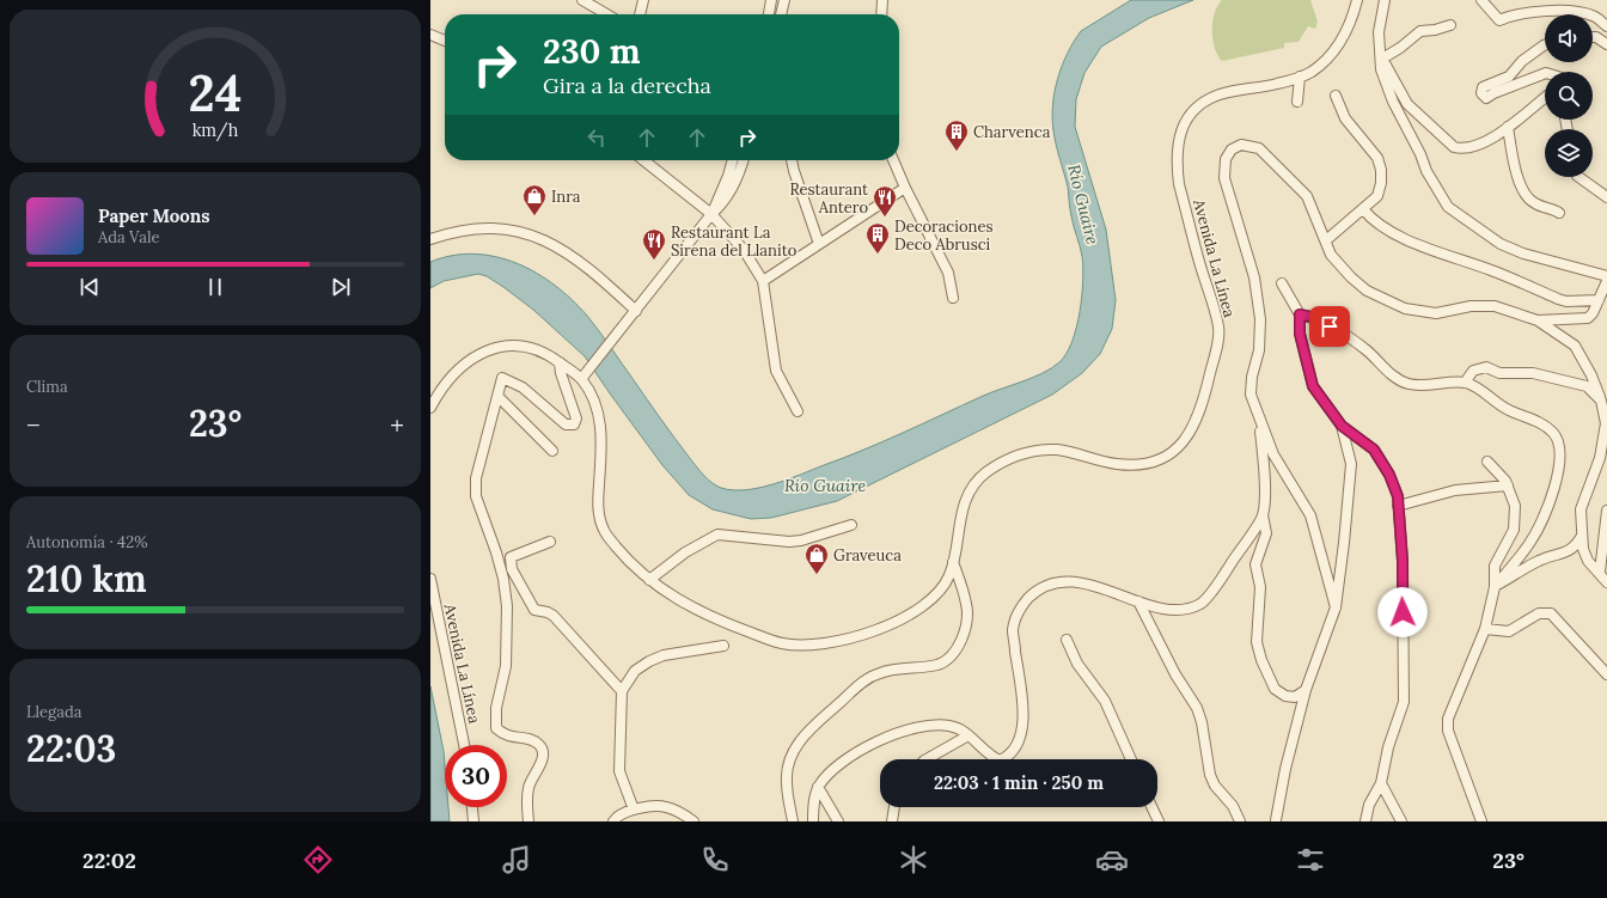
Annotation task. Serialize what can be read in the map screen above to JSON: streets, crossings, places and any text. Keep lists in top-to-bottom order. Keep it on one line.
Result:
{"streets":{"street":["Avenida La Línea"]},"water":["Río Guaire"],"places":{"building":["Charvenca","Decoraciones Deco Abrusci"],"shop":["Inra","Graveuca"],"restaurant":["Restaurant Antero","Restaurant La Sirena del Llanito"]},"page":{"turn":["230 m","Gira a la derecha"],"song":["Paper Moons","Ada Vale"],"tile":["Clima",["Autonomía · 42%","210 km"],["Llegada","22:03"]],"heat":["−","23°","+"],"limit":"30","trip":"22:03 · 1 min · 250 m","tabs":["22:02","23°"],"gauge":["24","km/h"]}}
